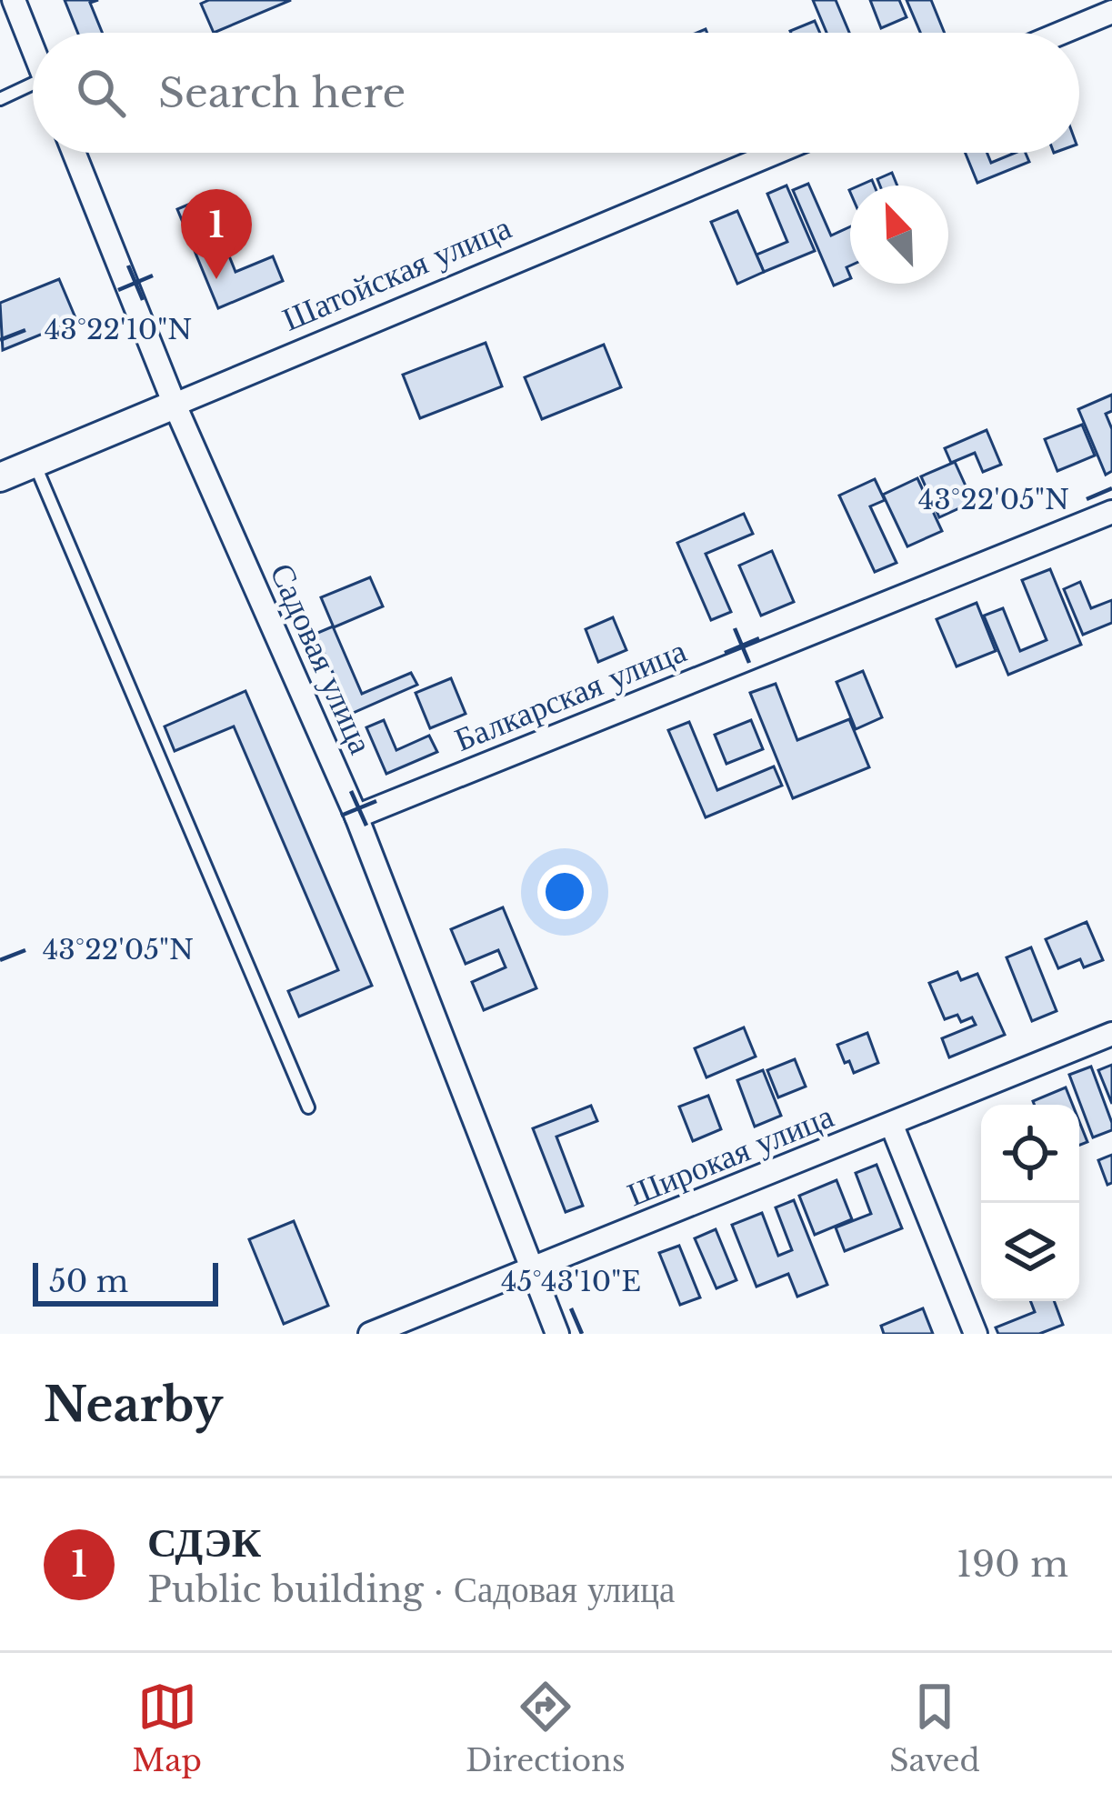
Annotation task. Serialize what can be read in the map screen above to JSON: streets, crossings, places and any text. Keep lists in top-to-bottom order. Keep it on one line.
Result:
{"streets":{"street":["Шатойская улица","Садовая улица","Балкарская улица","Широкая улица"]},"crossings":[["Шатойская улица","Садовая улица"],["Садовая улица","Балкарская улица"],["Садовая улица","Широкая улица"]],"scale_bar":"50 m","north":"top left","page":{"search":"Search here","pins":"1","scale":"50 m","heading":"Nearby","list":[{"mark":"1","name":"СДЭК","note":"Public building · Садовая улица","value":"190 m"}],"nav":["Map","Directions","Saved"]},"coordinates":["43°22'10\"N","43°22'05\"N","45°43'10\"E"]}
